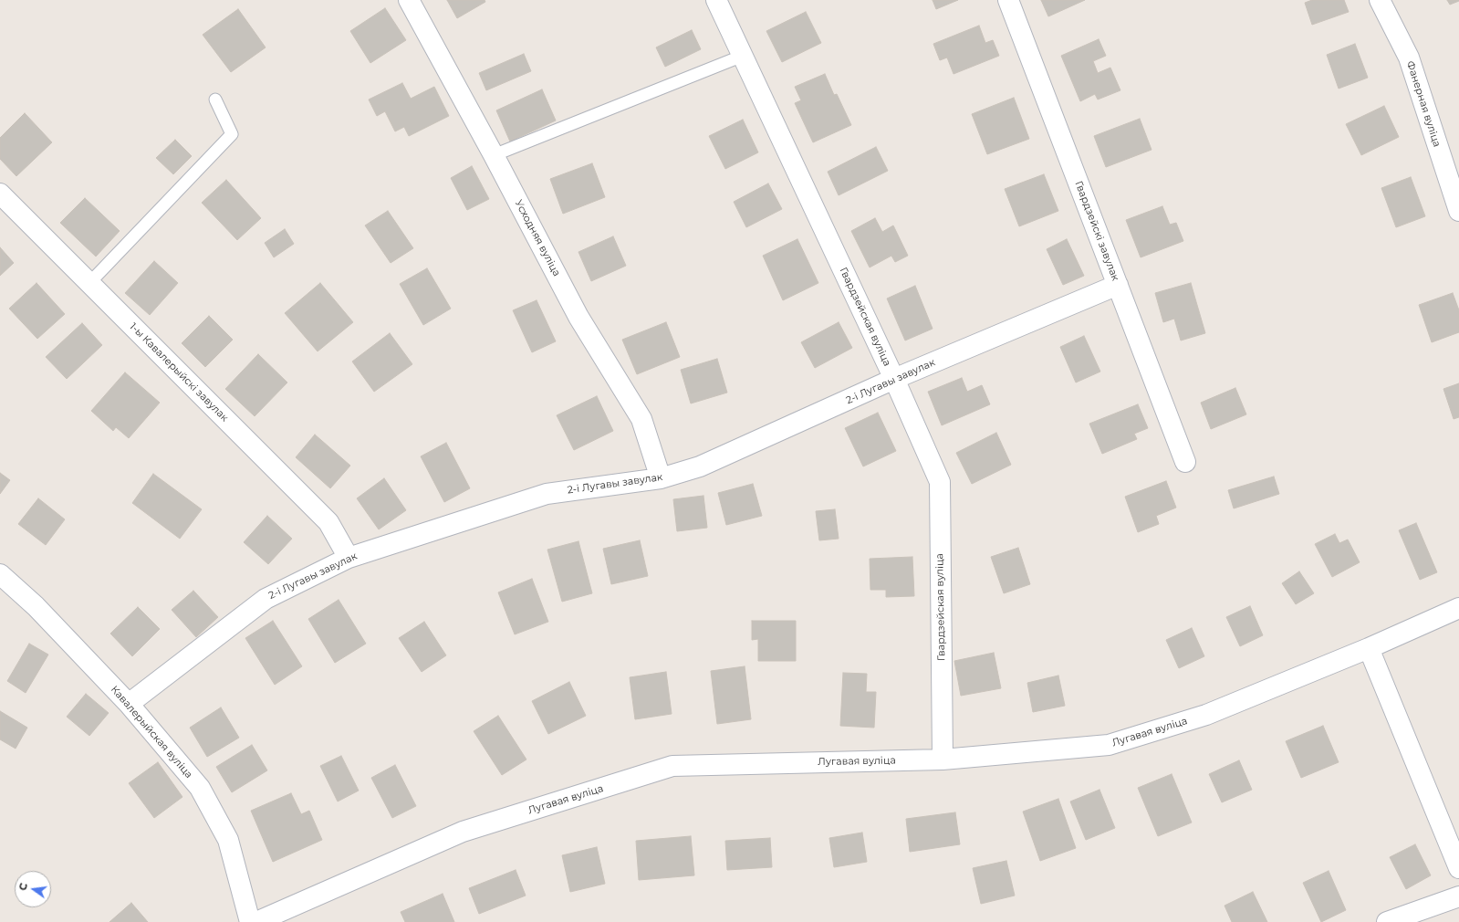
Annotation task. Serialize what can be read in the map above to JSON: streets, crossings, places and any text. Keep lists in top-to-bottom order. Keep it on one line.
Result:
{"streets":{"street":["Фанерная вуліца","Гвардзейскі завулак","Усходняя вуліца","Гвардзейская вуліца","1-ы Кавалерыйскі завулак","2-і Лугавы завулак","Кавалерыйская вуліца","Лугавая вуліца"]},"crossings":[["Гвардзейскі завулак","2-і Лугавы завулак"],["Усходняя вуліца","2-і Лугавы завулак"],["Гвардзейская вуліца","2-і Лугавы завулак"],["Гвардзейская вуліца","Лугавая вуліца"],["1-ы Кавалерыйскі завулак","2-і Лугавы завулак"],["2-і Лугавы завулак","Кавалерыйская вуліца"]],"north":"left"}
